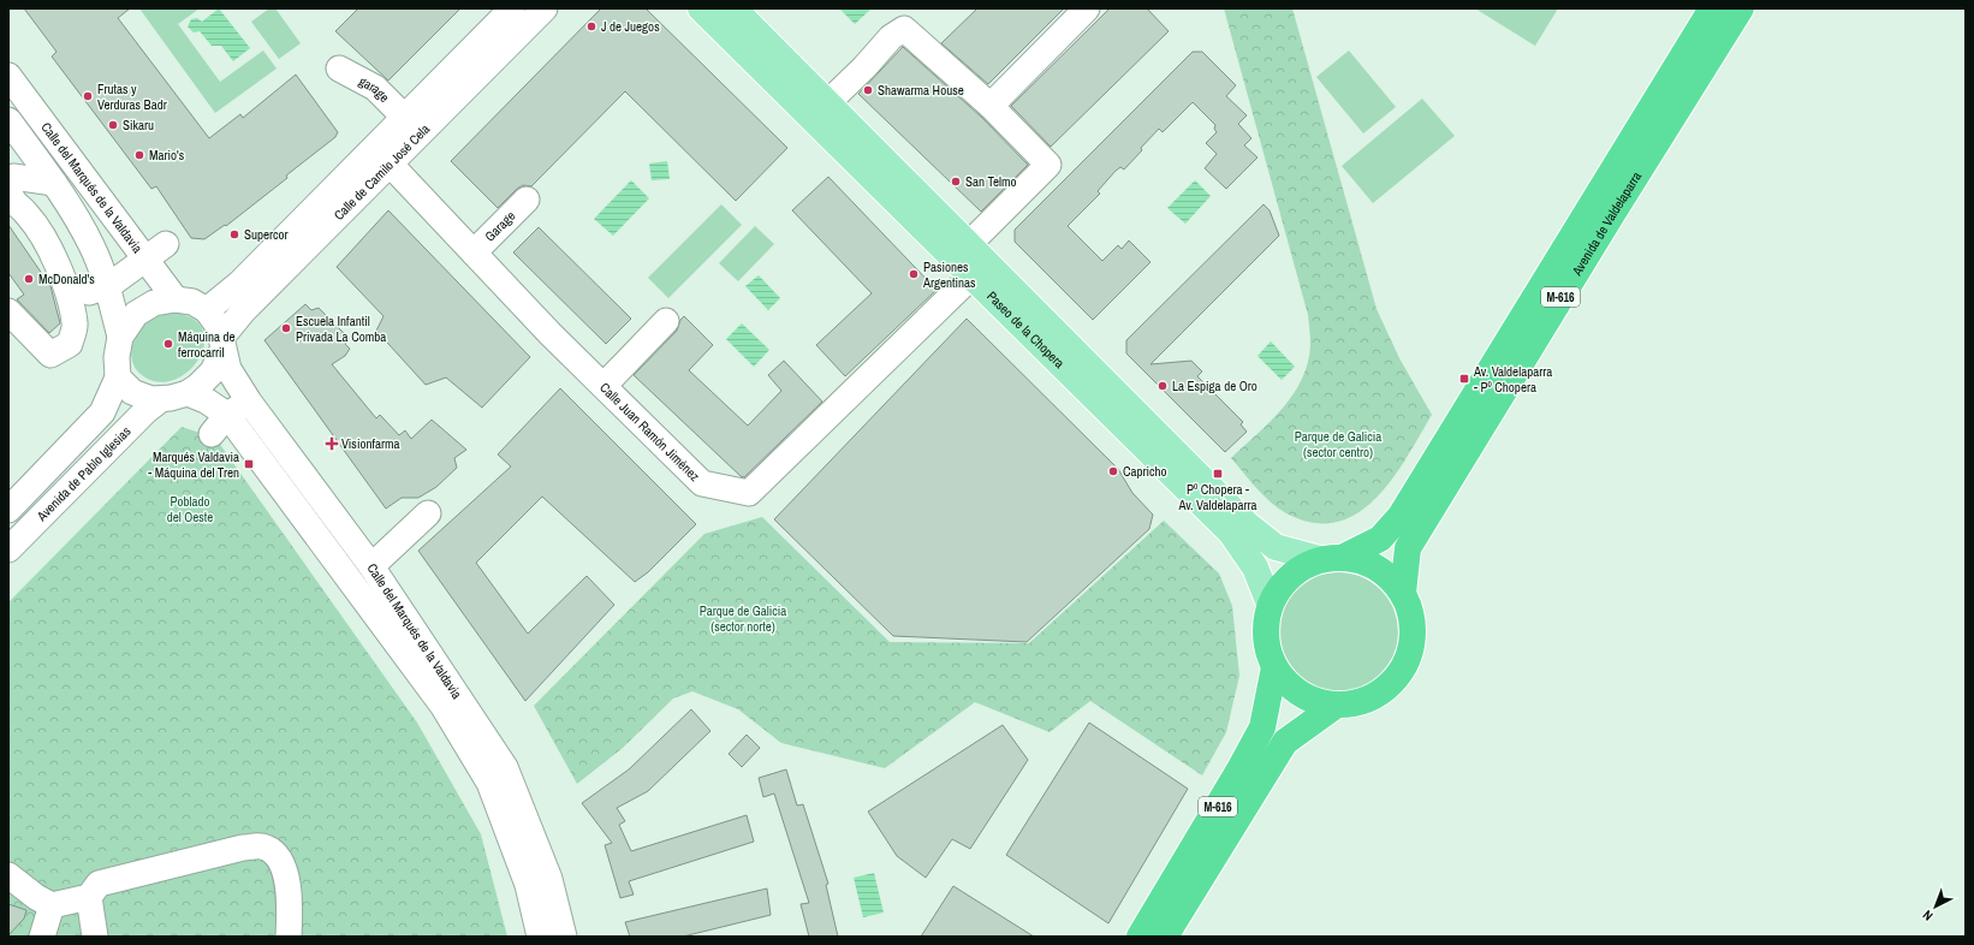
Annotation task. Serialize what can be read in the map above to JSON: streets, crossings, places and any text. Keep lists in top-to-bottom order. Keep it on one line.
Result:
{"streets":{"highway":["Avenida de Valdelaparra","M-616"],"main road":["Paseo de la Chopera"],"street":["garage","Calle de Camilo José Cela","Calle del Marqués de la Valdavia","Garage","Calle Juan Ramón Jiménez","Avenida de Pablo Iglesias"]},"crossings":[["garage","Calle de Camilo José Cela"],["Calle de Camilo José Cela","Calle del Marqués de la Valdavia"],["Calle de Camilo José Cela","Calle Juan Ramón Jiménez"],["Calle de Camilo José Cela","Avenida de Pablo Iglesias"],["Calle del Marqués de la Valdavia","Avenida de Pablo Iglesias"],["Avenida de Valdelaparra","M-616"],["Avenida de Valdelaparra","Paseo de la Chopera"],["Garage","Calle Juan Ramón Jiménez"],["M-616","Paseo de la Chopera"],["Paseo de la Chopera","Calle Juan Ramón Jiménez"]],"parks":["Parque de Galicia (sector centro)","Poblado del Oeste","Parque de Galicia (sector norte)"],"places":{"other":["J de Juegos","Shawarma House","Frutas y Verduras Badr","Sikaru","Mario's","San Telmo","Supercor","Pasiones Argentinas","McDonald's","Escuela Infantil Privada La Comba","Máquina de ferrocarril","La Espiga de Oro","Capricho"],"transit":["Av. Valdelaparra - Pº Chopera","Marqués Valdavia - Máquina del Tren","Pº Chopera - Av. Valdelaparra"],"health":["Visionfarma"]},"north":"bottom left"}
